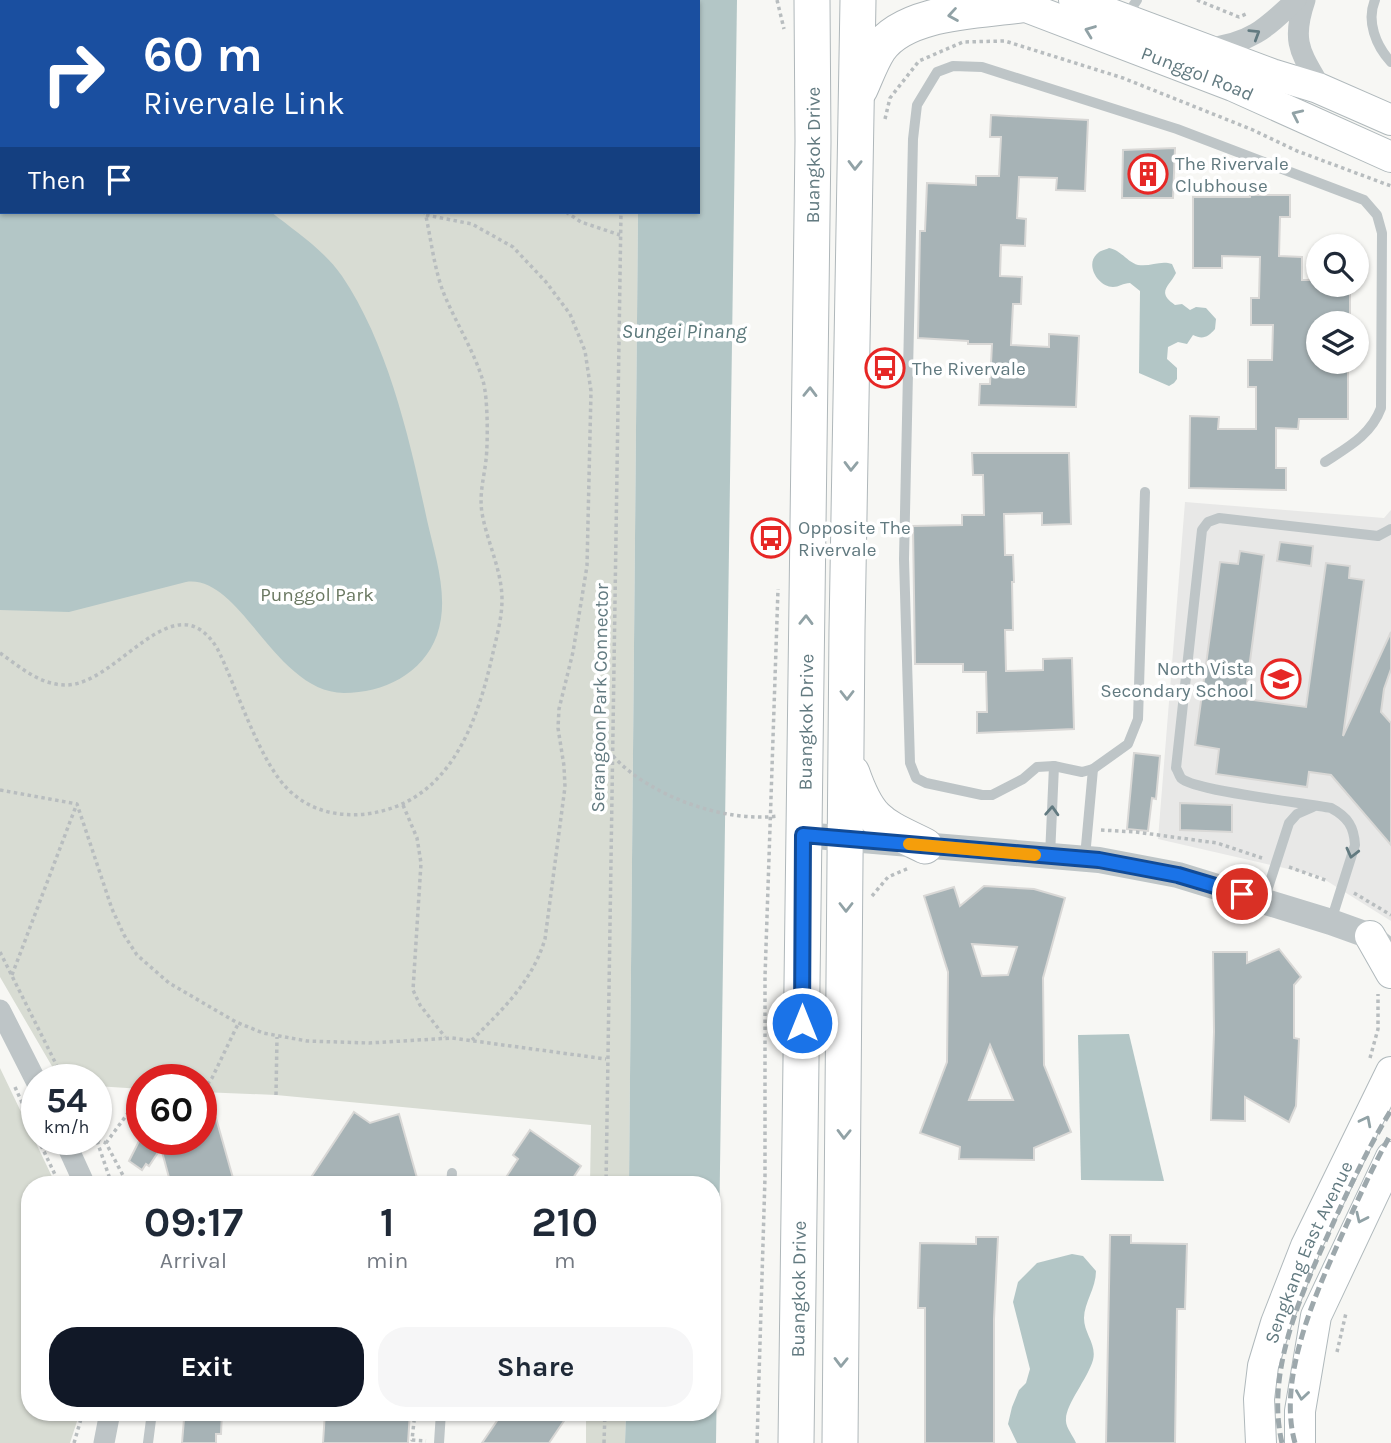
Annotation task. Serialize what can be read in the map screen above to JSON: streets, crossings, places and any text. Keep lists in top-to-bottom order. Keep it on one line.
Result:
{"streets":{"main road":["Punggol Road","Buangkok Drive","Sengkang East Avenue"],"path":["Serangoon Park Connector"]},"water":["Sungei Pinang"],"parks":["Punggol Park"],"places":{"building":["The Rivervale Clubhouse"],"bus stop":["The Rivervale","Opposite The Rivervale"],"school or university":["North Vista Secondary School"]},"page":{"turn":["60 m","Rivervale Link"],"then":"Then","speed":"54 km/h","limit":"60","eta":["09:17","Arrival","1","min","210","m"],"buttons":["Exit","Share"]}}
